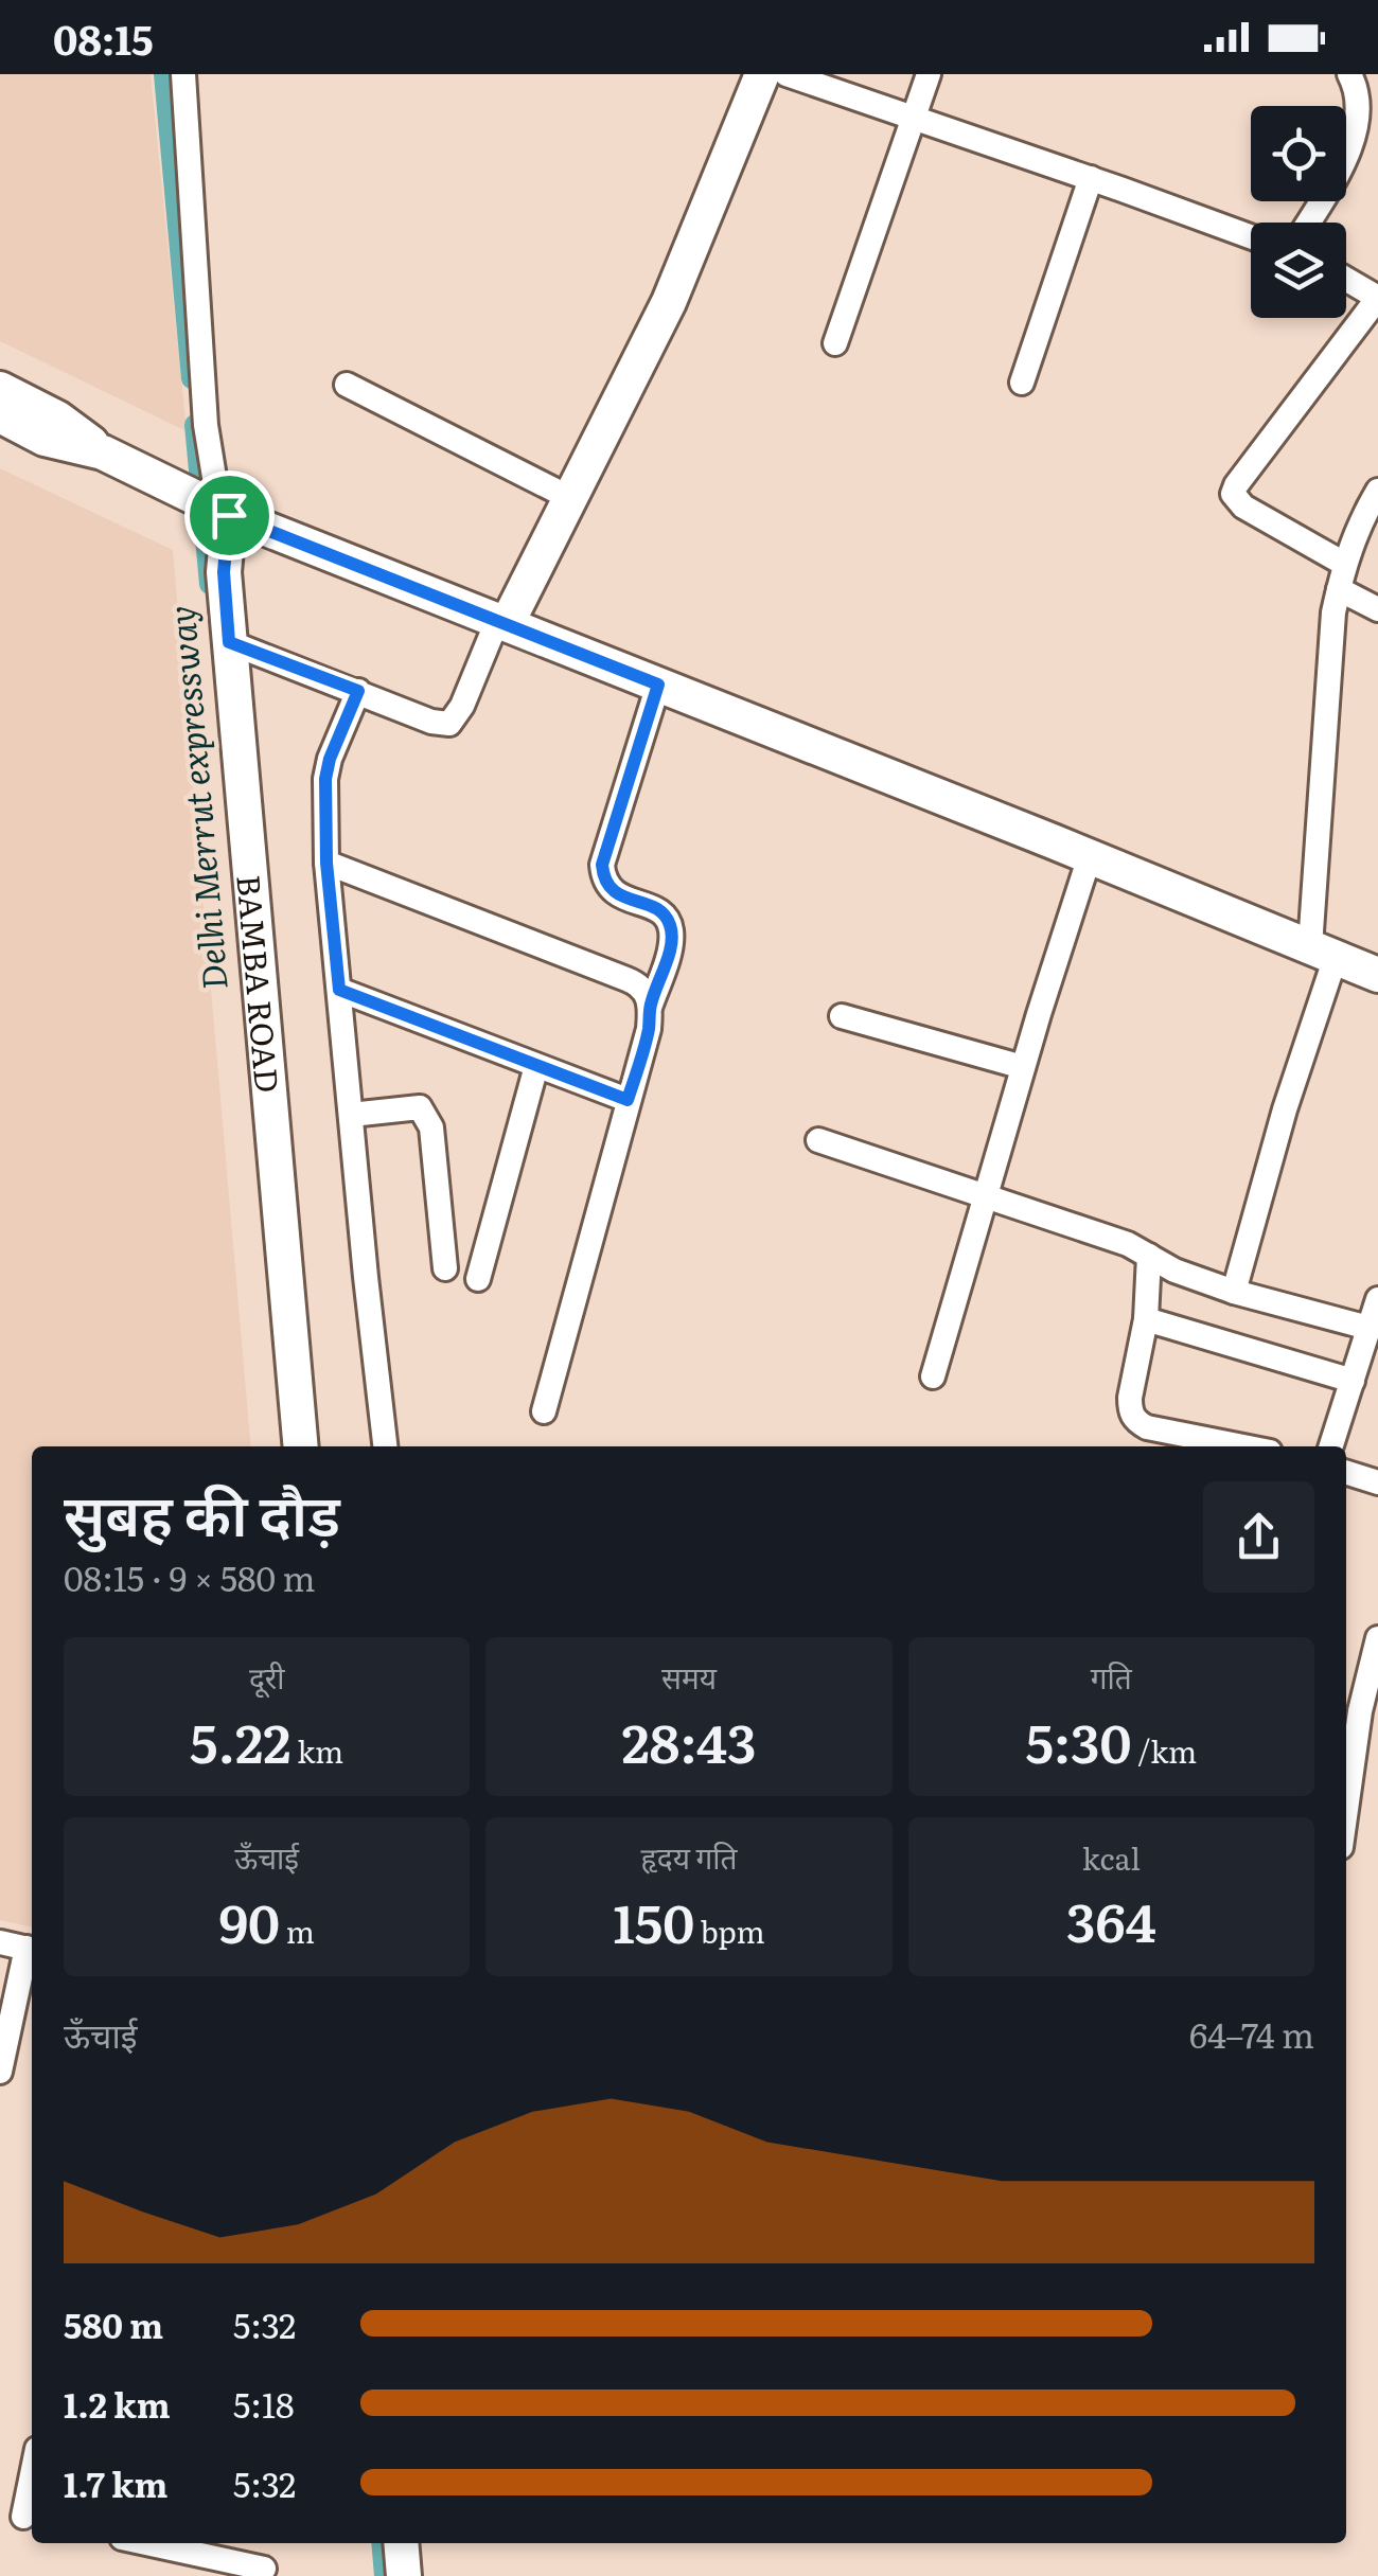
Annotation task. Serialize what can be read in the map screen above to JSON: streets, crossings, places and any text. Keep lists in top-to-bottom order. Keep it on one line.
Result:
{"streets":{"street":["BAMBA ROAD"]},"water":["Delhi Merrut expressway"],"page":{"status":"08:15","heading":["सुबह की दौड़","08:15 · 9 × 580 m"],"stats":[["दूरी","5.22 km"],["समय","28:43"],["गति","5:30 /km"],["ऊँचाई","90 m"],["हृदय गति","150 bpm"],["kcal","364"]],"chart":["ऊँचाई","64–74 m"],"list":[{"name":"580 m","note":"5:32"},{"name":"1.2 km","note":"5:18"},{"name":"1.7 km","note":"5:32"}]}}
